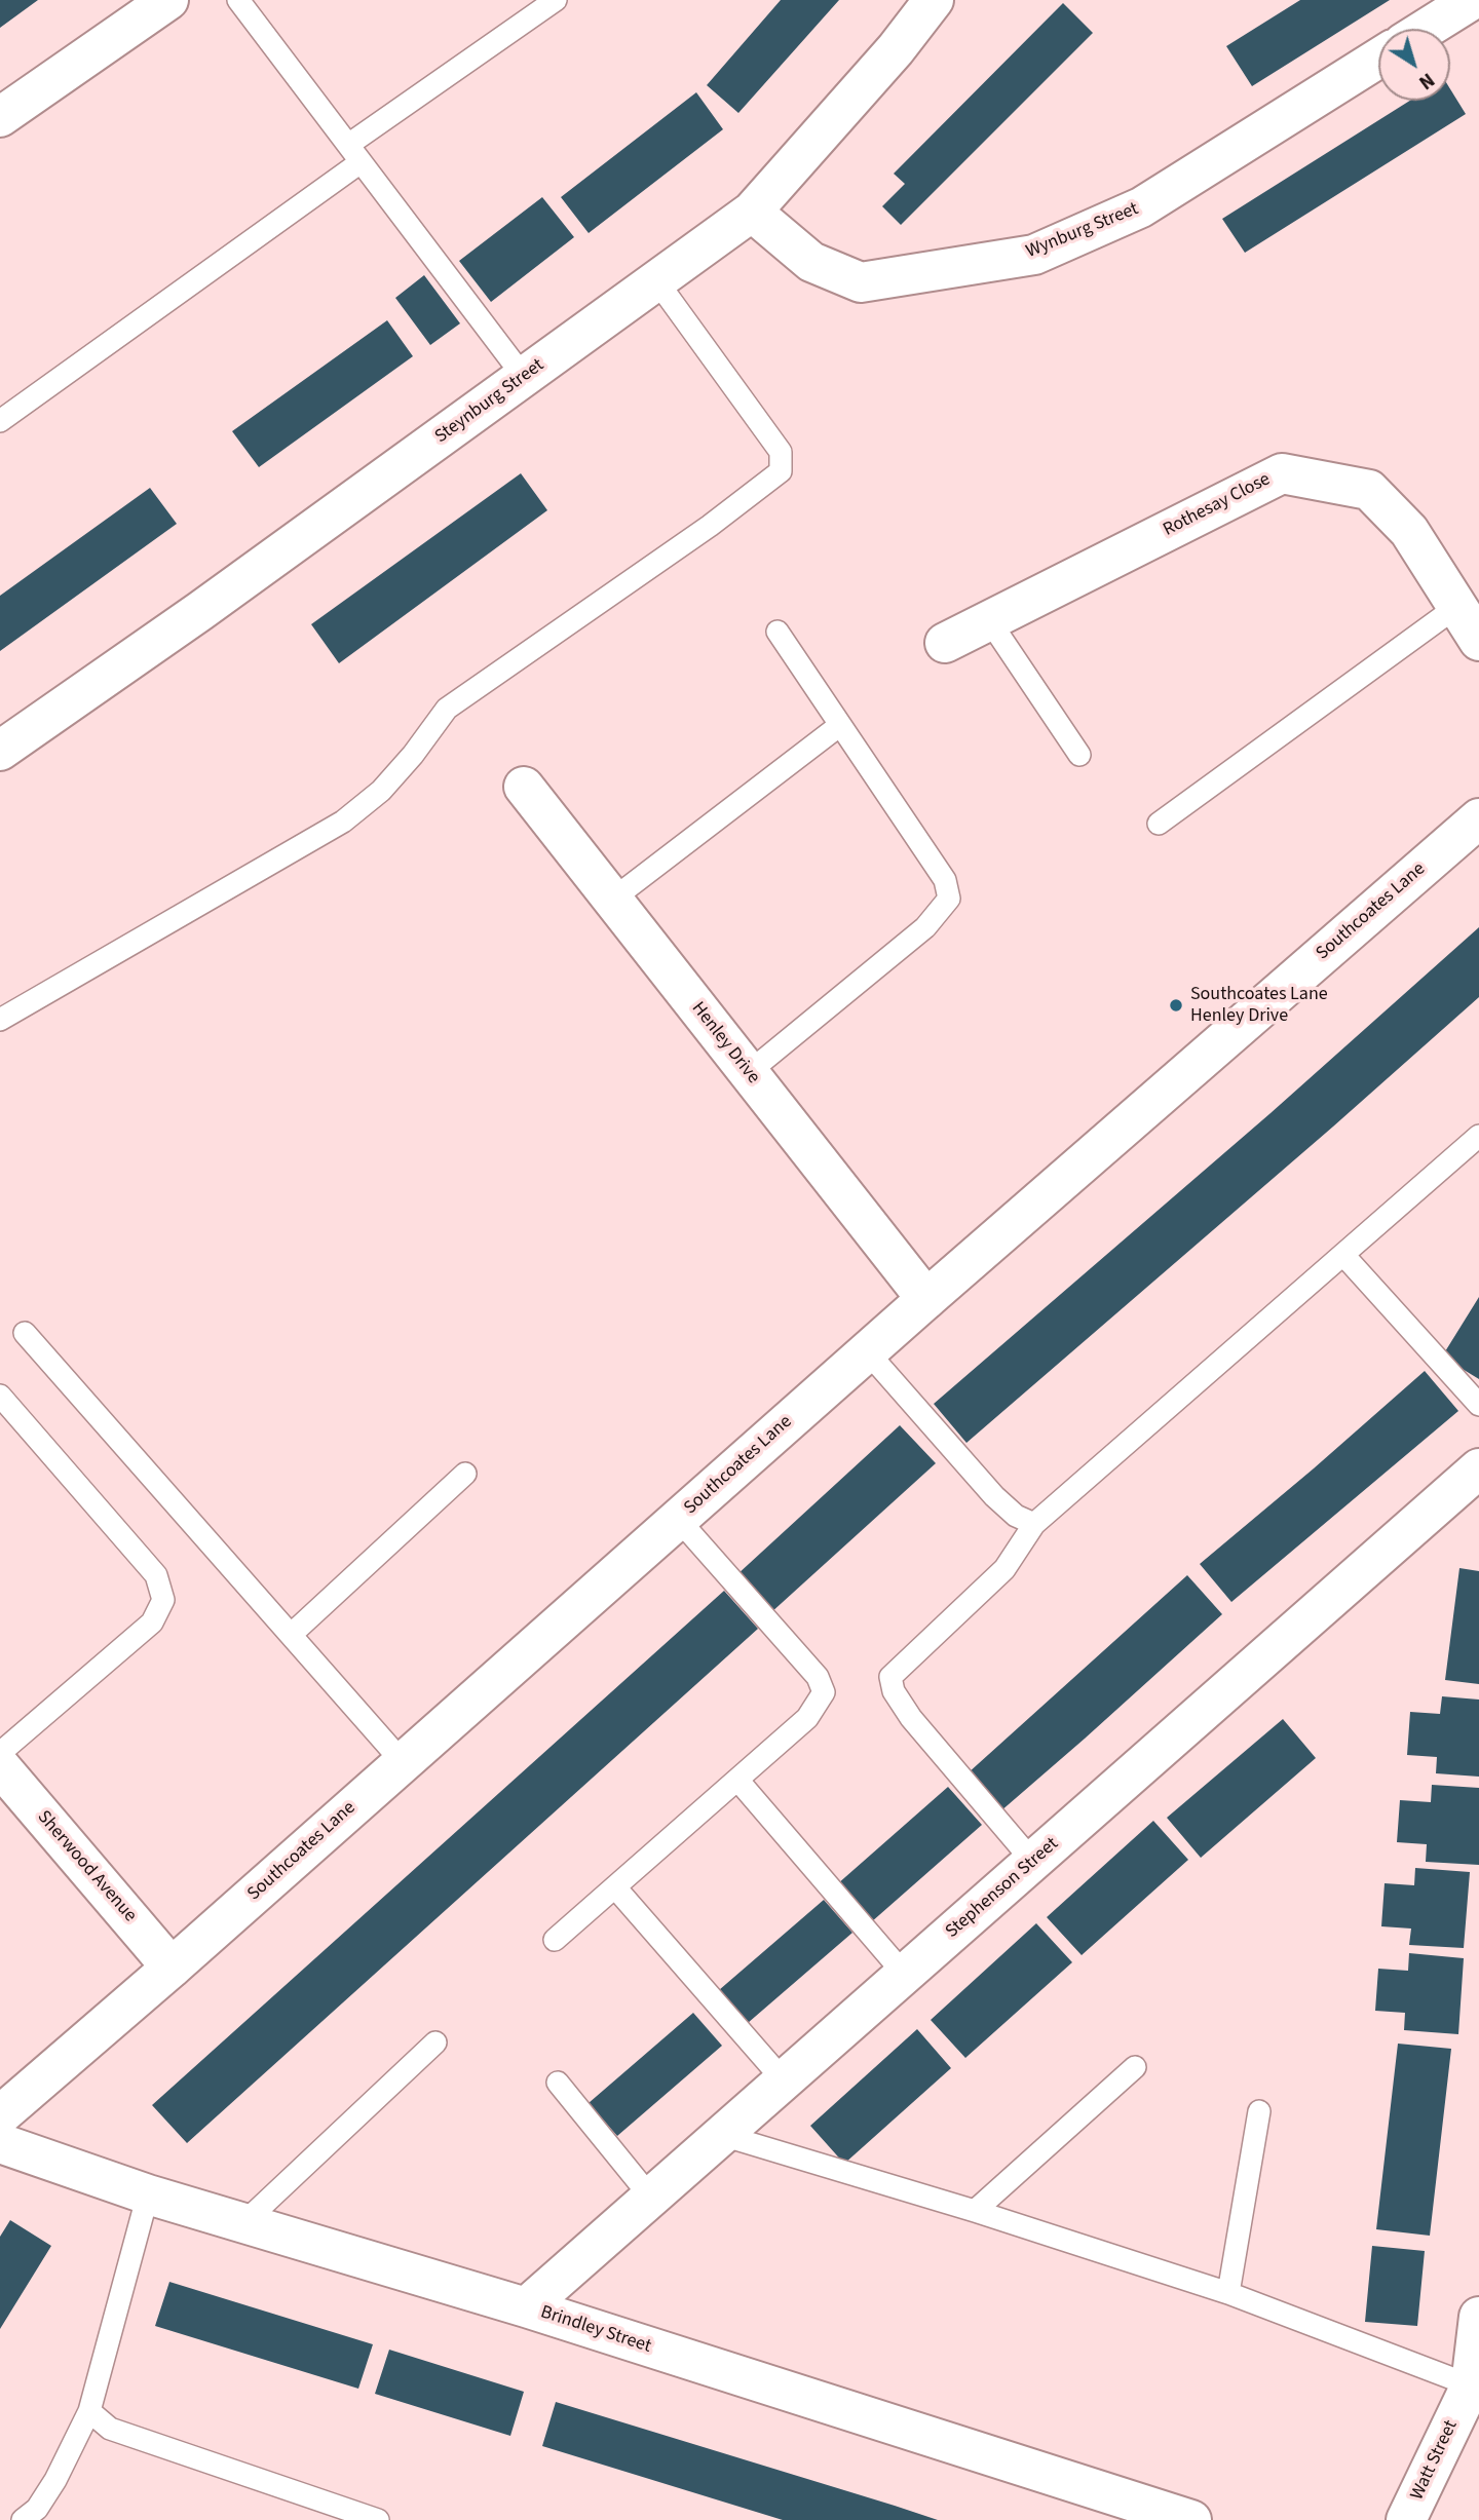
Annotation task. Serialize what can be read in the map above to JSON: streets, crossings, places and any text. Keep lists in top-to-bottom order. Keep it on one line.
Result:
{"streets":{"street":["Wynburg Street","Steynburg Street","Rothesay Close","Southcoates Lane","Henley Drive","Sherwood Avenue","Stephenson Street","Brindley Street","Watt Street"]},"crossings":[["Wynburg Street","Steynburg Street"],["Southcoates Lane","Henley Drive"],["Southcoates Lane","Sherwood Avenue"],["Stephenson Street","Brindley Street"]],"places":["Southcoates Lane Henley Drive"],"north":"bottom right"}
